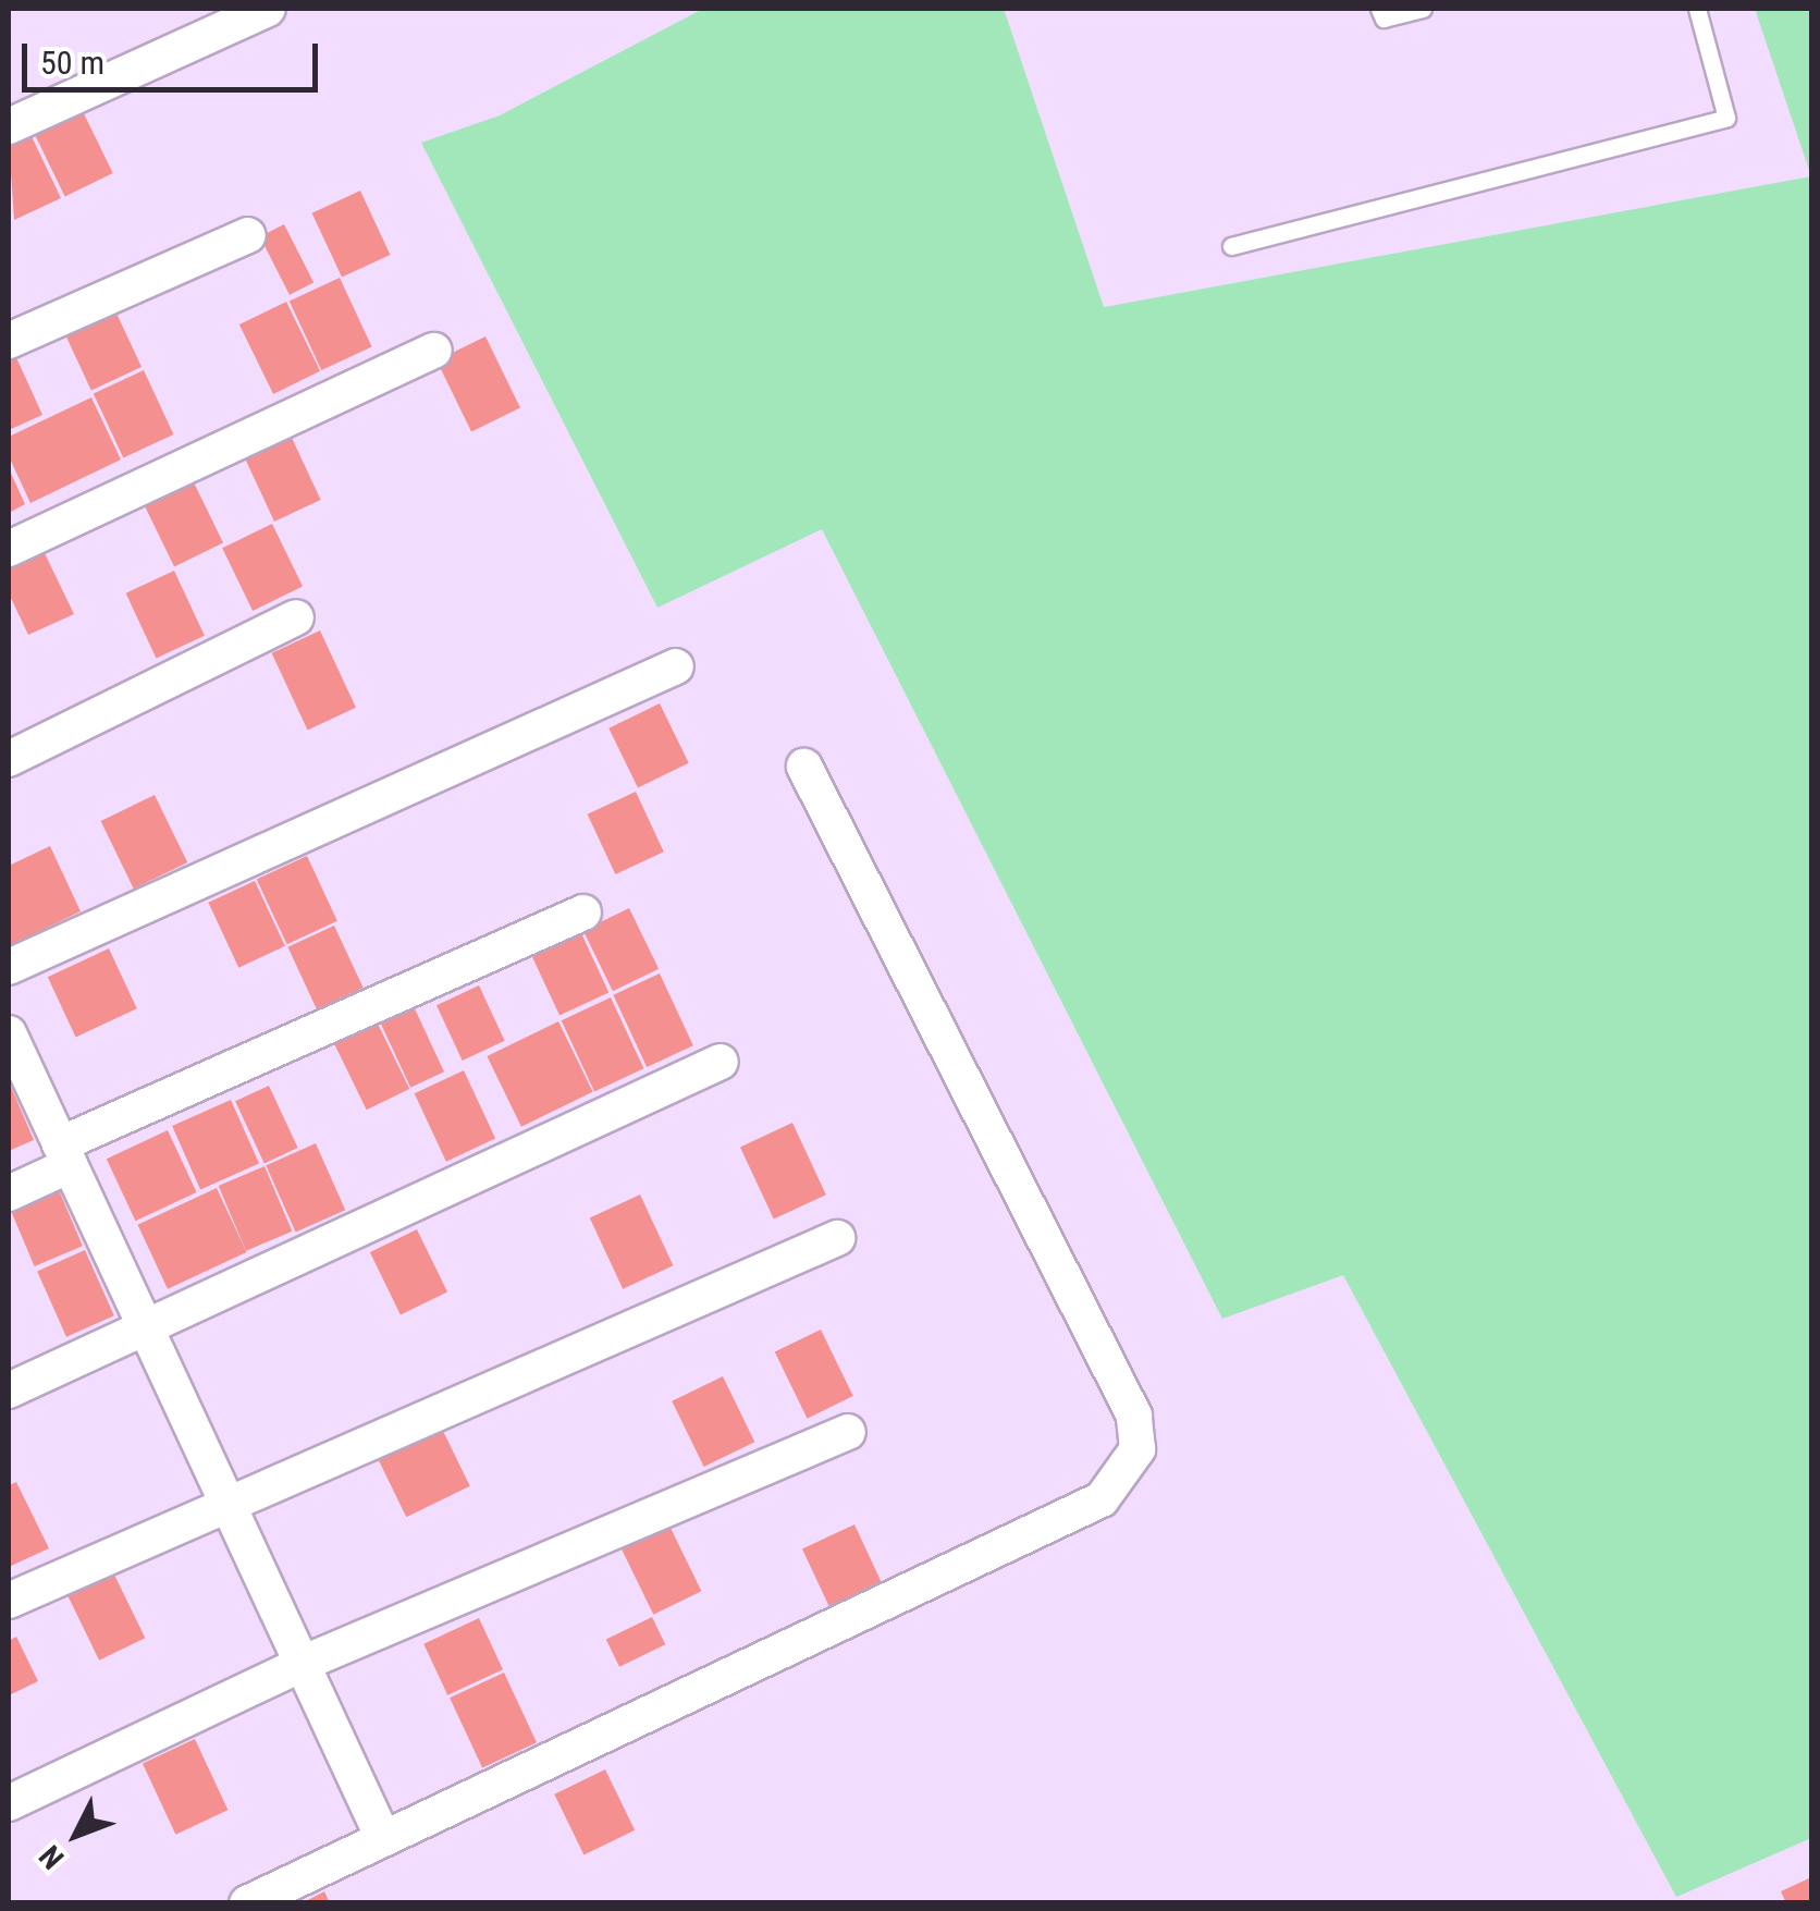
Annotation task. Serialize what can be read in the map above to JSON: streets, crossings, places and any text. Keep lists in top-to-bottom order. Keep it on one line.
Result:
{"scale_bar":"50 m","north":"bottom left"}
